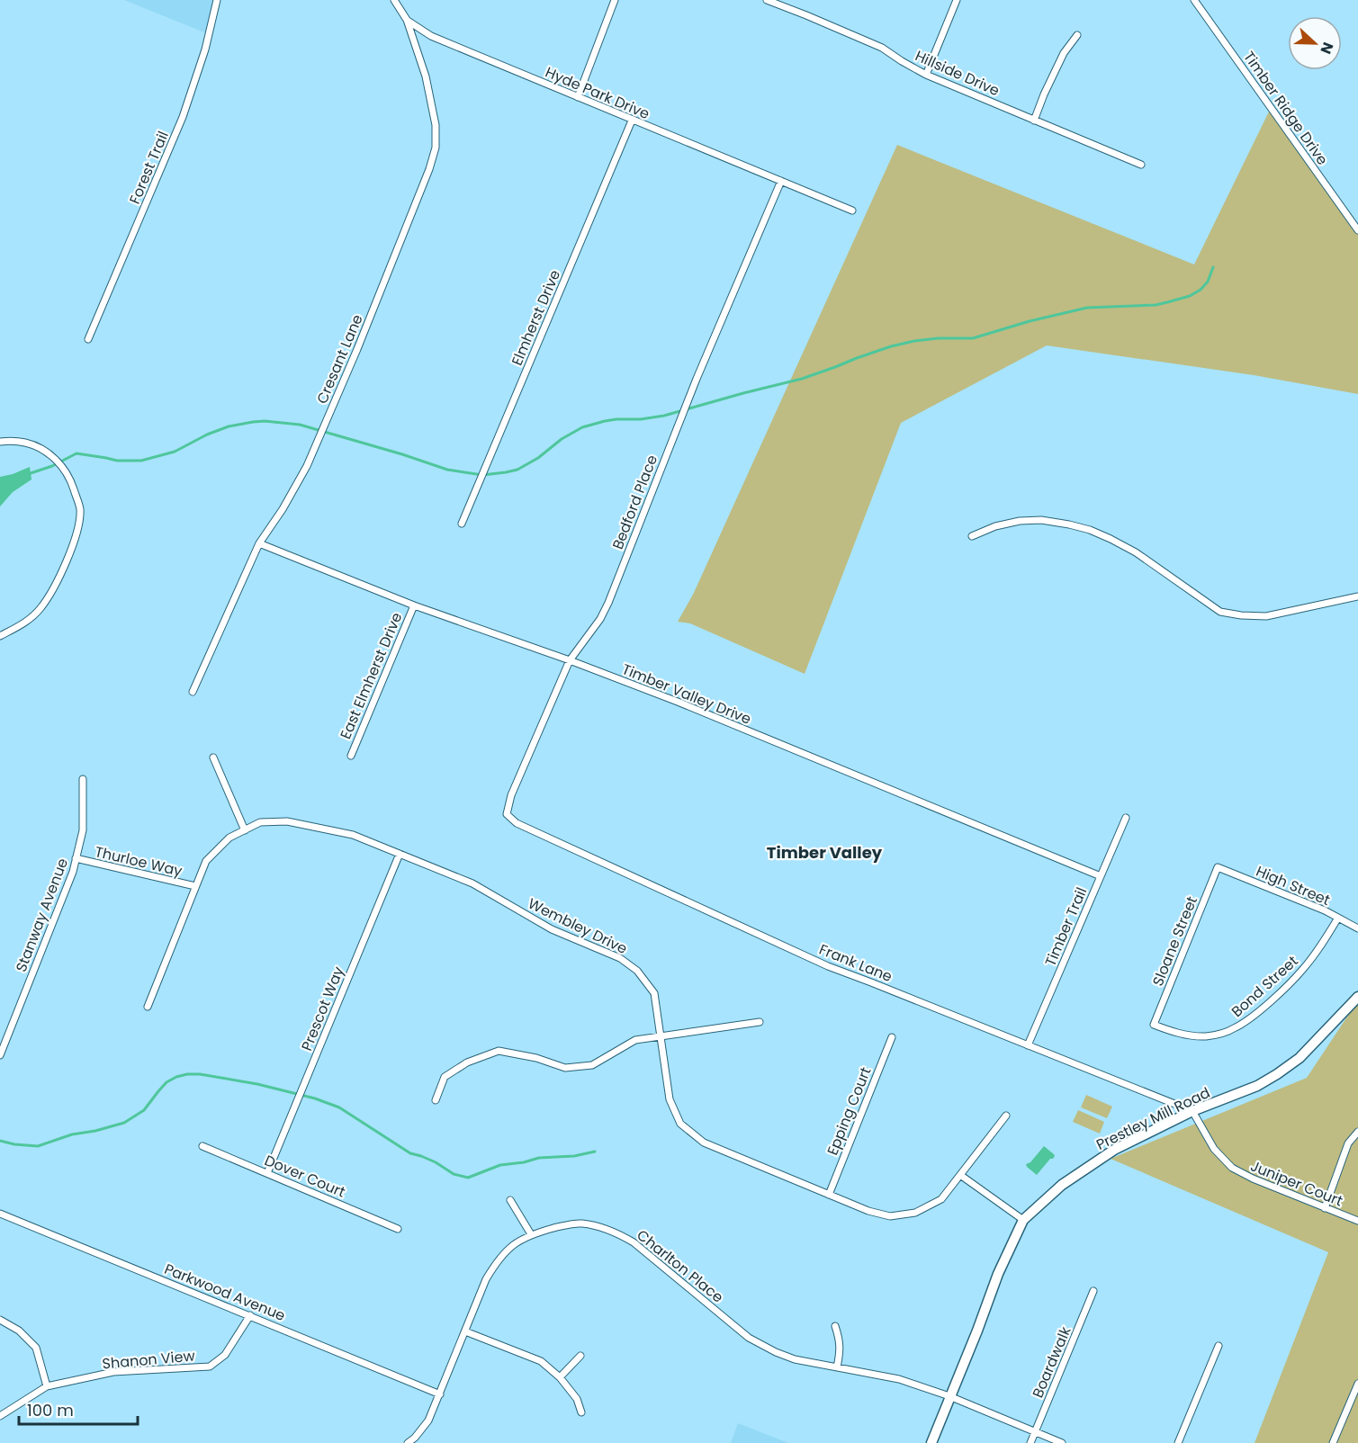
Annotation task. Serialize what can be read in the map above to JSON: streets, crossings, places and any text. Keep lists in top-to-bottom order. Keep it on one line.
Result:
{"streets":{"street":["Hillside Drive","Hyde Park Drive","Timber Ridge Drive","Forest Trail","Elmherst Drive","Cresant Lane","Bedford Place","East Elmherst Drive","Timber Valley Drive","Thurloe Way","High Street","Stanway Avenue","Wembley Drive","Timber Trail","Sloane Street","Frank Lane","Bond Street","Prescot Way","Epping Court","Prestley Mill Road","Dover Court","Juniper Court","Charlton Place","Parkwood Avenue","Shanon View","Boardwalk"]},"crossings":[["Hyde Park Drive","Elmherst Drive"],["Hyde Park Drive","Cresant Lane"],["Hyde Park Drive","Bedford Place"],["Cresant Lane","Timber Valley Drive"],["Bedford Place","Timber Valley Drive"],["Bedford Place","Frank Lane"],["East Elmherst Drive","Timber Valley Drive"],["Timber Valley Drive","Timber Trail"],["Thurloe Way","Stanway Avenue"],["Thurloe Way","Wembley Drive"],["High Street","Sloane Street"],["High Street","Bond Street"],["Wembley Drive","Prescot Way"],["Wembley Drive","Epping Court"],["Timber Trail","Frank Lane"],["Sloane Street","Bond Street"],["Frank Lane","Prestley Mill Road"],["Frank Lane","Juniper Court"],["Prescot Way","Dover Court"],["Prestley Mill Road","Juniper Court"],["Prestley Mill Road","Charlton Place"],["Charlton Place","Parkwood Avenue"],["Charlton Place","Boardwalk"],["Parkwood Avenue","Shanon View"]],"districts":["Timber Valley"],"scale_bar":"100 m","north":"right"}
